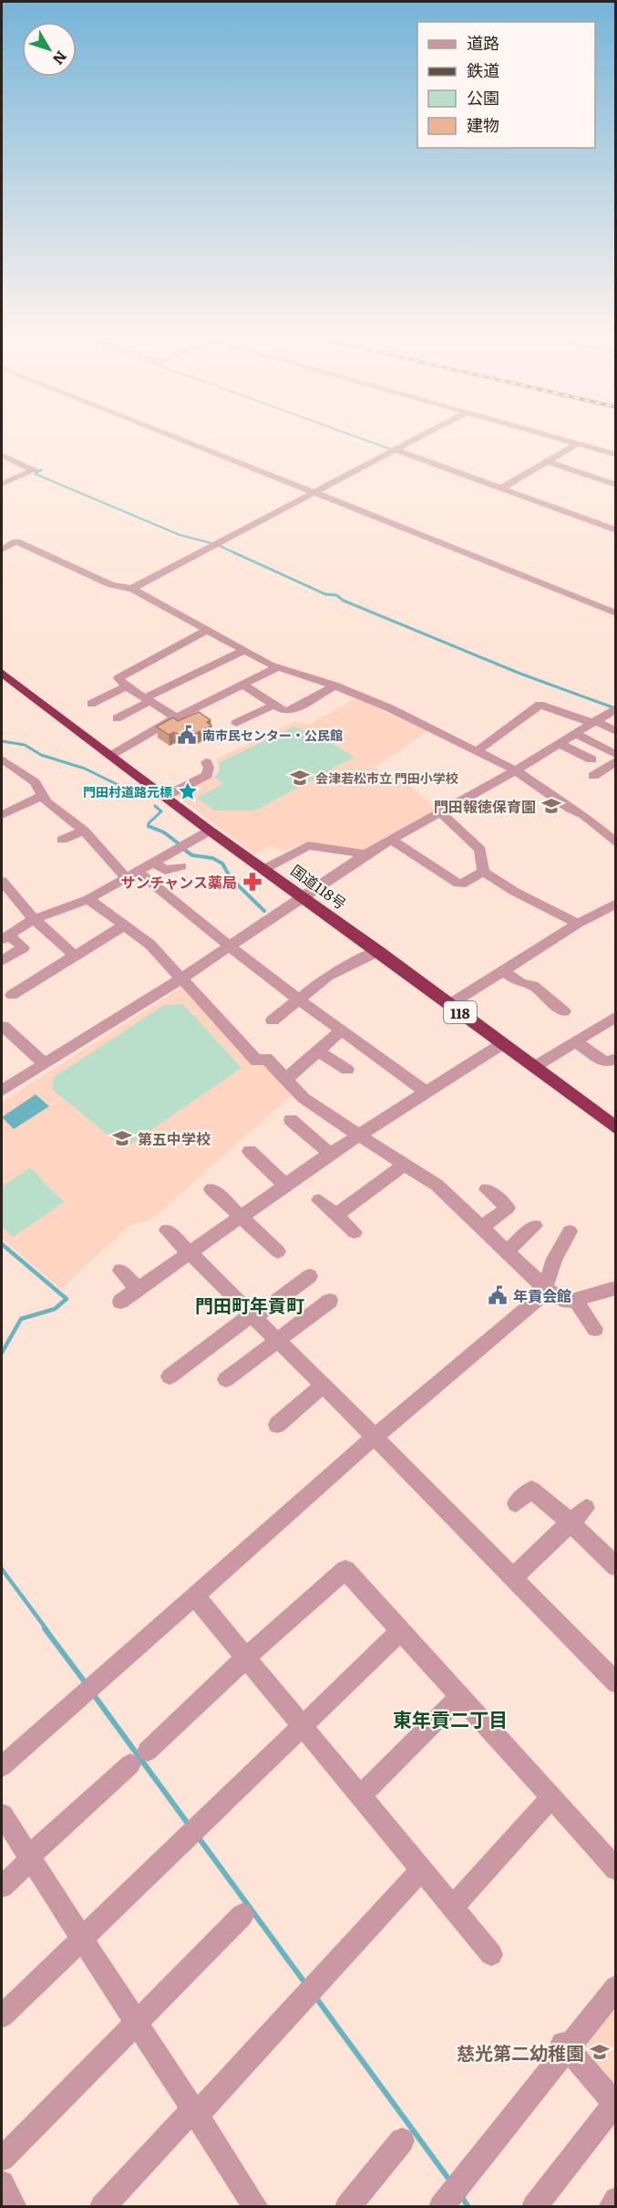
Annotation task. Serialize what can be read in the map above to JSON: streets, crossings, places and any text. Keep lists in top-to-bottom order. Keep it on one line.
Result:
{"streets":{"highway":["国道118号","118"]},"districts":["門田町年貢町","東年貢二丁目"],"places":{"public building":["南市民センター・公民館","年貢会館"],"school or university":["会津若松市立 門田小学校","門田報徳保育園","第五中学校","慈光第二幼稚園"],"place":["門田村道路元標"],"pharmacy":["サンチャンス薬局"]},"legend":["道路","鉄道","公園","建物"],"north":"bottom right"}
